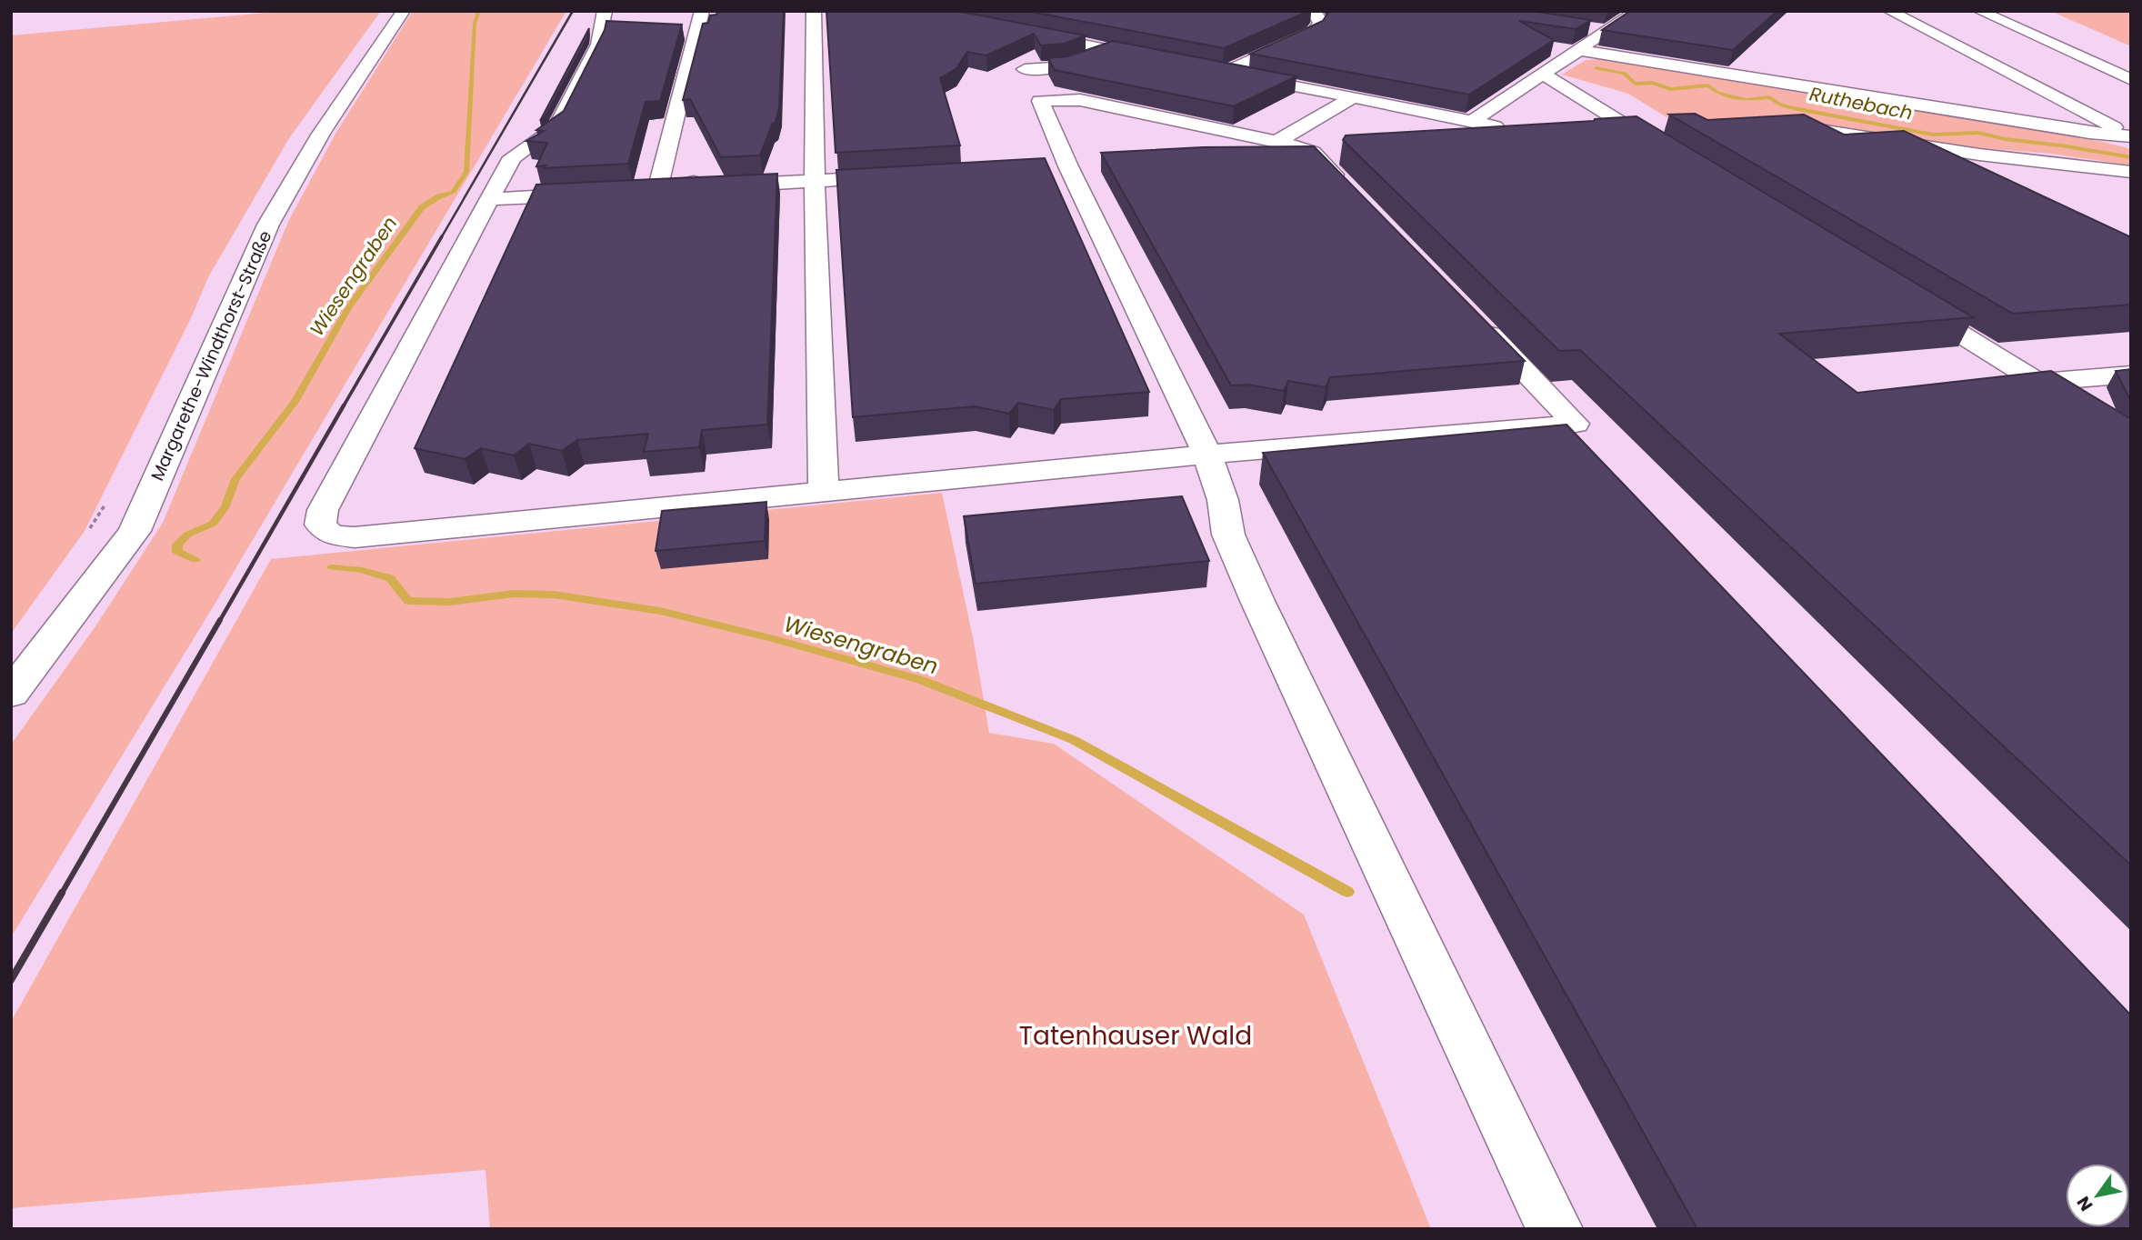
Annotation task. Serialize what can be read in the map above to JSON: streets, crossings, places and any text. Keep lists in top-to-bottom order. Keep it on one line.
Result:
{"streets":{"main road":["Margarethe-Windthorst-Straße"]},"water":["Ruthebach","Wiesengraben"],"parks":["Tatenhauser Wald"],"north":"bottom left"}
